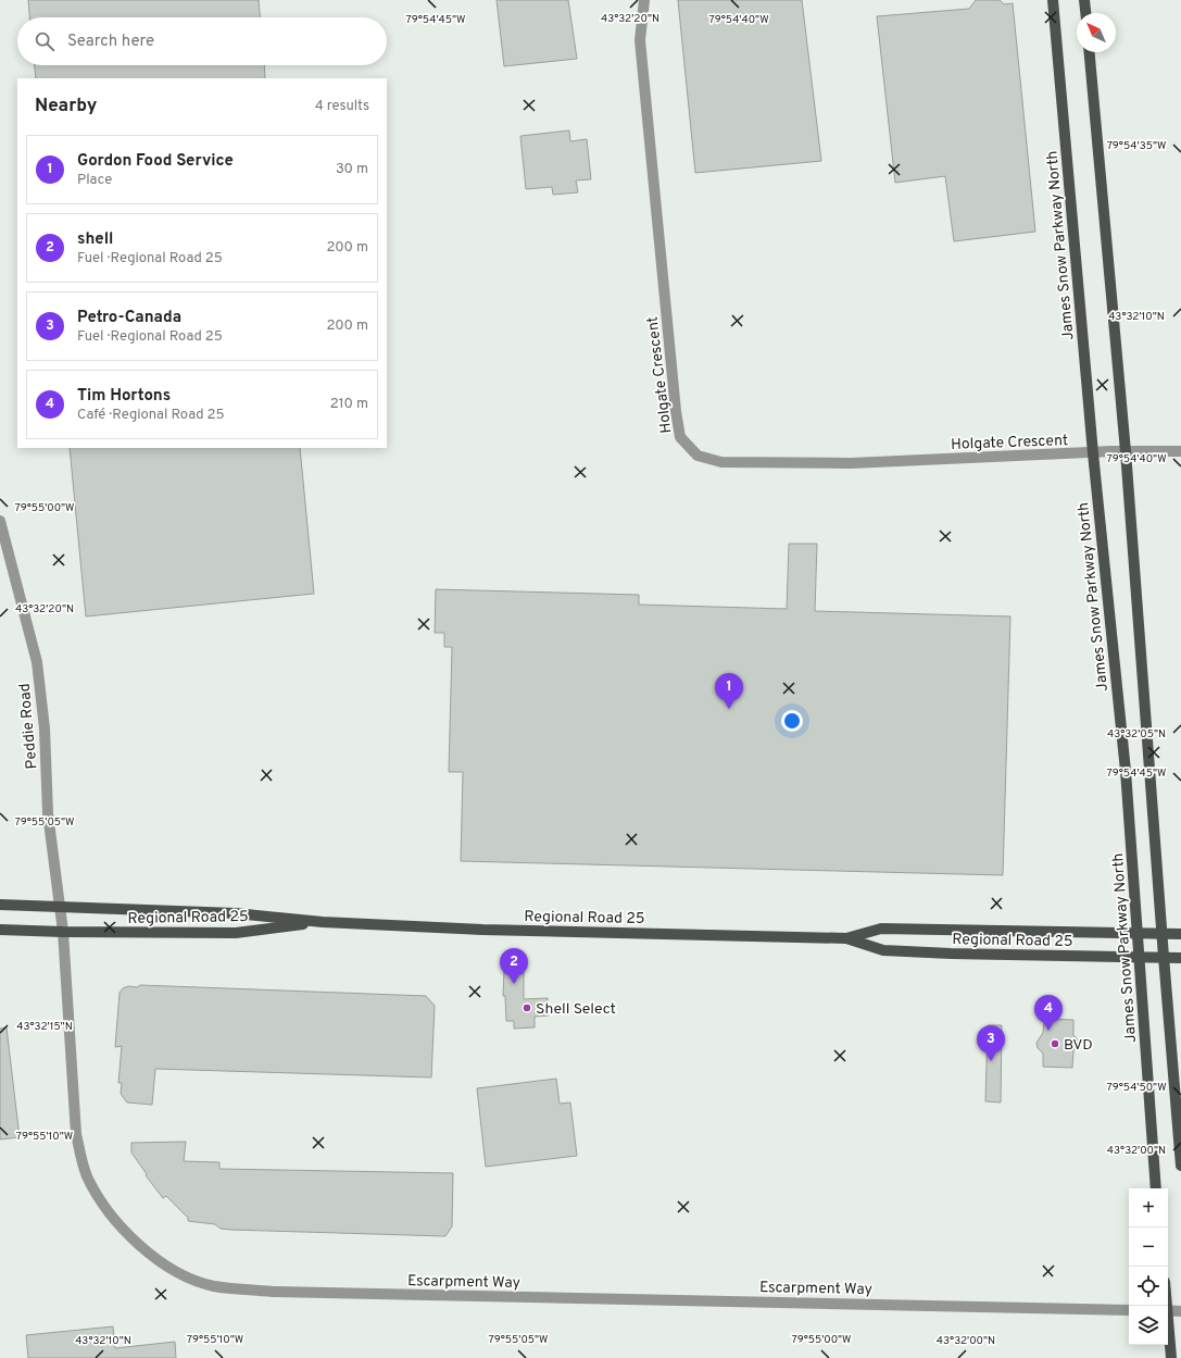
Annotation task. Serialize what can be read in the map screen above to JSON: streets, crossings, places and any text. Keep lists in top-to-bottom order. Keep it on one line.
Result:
{"streets":{"main road":["James Snow Parkway North","Regional Road 25"],"street":["Holgate Crescent","Peddie Road","Escarpment Way"]},"crossings":[["James Snow Parkway North","Holgate Crescent"],["James Snow Parkway North","Regional Road 25"],["Peddie Road","Regional Road 25"],["Peddie Road","Escarpment Way"],["Regional Road 25","Escarpment Way"]],"places":["Shell Select","BVD"],"north":"top left","page":{"search":"Search here","heading":["Nearby","4 results"],"list":[{"mark":"1","name":"Gordon Food Service","note":"Place","value":"30 m"},{"mark":"2","name":"shell","note":"Fuel · Regional Road 25","value":"200 m"},{"mark":"3","name":"Petro-Canada","note":"Fuel · Regional Road 25","value":"200 m"},{"mark":"4","name":"Tim Hortons","note":"Café · Regional Road 25","value":"210 m"}],"pins":["1","2","4","3"],"map_buttons":["+","−"]},"coordinates":["43°32'20\"N","79°54'45\"W","79°54'40\"W","79°54'35\"W","43°32'10\"N","79°55'00\"W","43°32'05\"N","79°55'05\"W","43°32'15\"N","79°54'50\"W","79°55'10\"W","43°32'00\"N"]}
